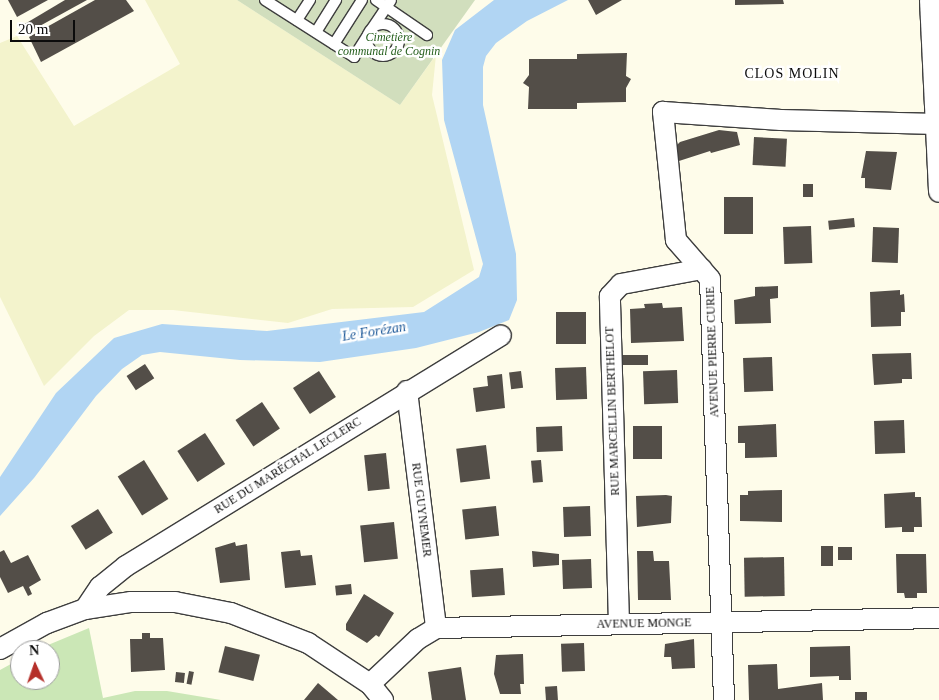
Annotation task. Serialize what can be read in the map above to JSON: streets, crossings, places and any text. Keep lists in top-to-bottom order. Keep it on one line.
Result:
{"streets":{"street":["AVENUE PIERRE CURIE","RUE MARCELLIN BERTHELOT","RUE DU MARÉCHAL LECLERC","RUE GUYNEMER","AVENUE MONGE"]},"crossings":[["AVENUE PIERRE CURIE","RUE MARCELLIN BERTHELOT"],["AVENUE PIERRE CURIE","AVENUE MONGE"],["RUE MARCELLIN BERTHELOT","AVENUE MONGE"],["RUE DU MARÉCHAL LECLERC","RUE GUYNEMER"],["RUE GUYNEMER","AVENUE MONGE"]],"districts":["CLOS MOLIN"],"water":["Le Forézan"],"parks":["Cimetière communal de Cognin"],"scale_bar":"20 m","north":"top"}
